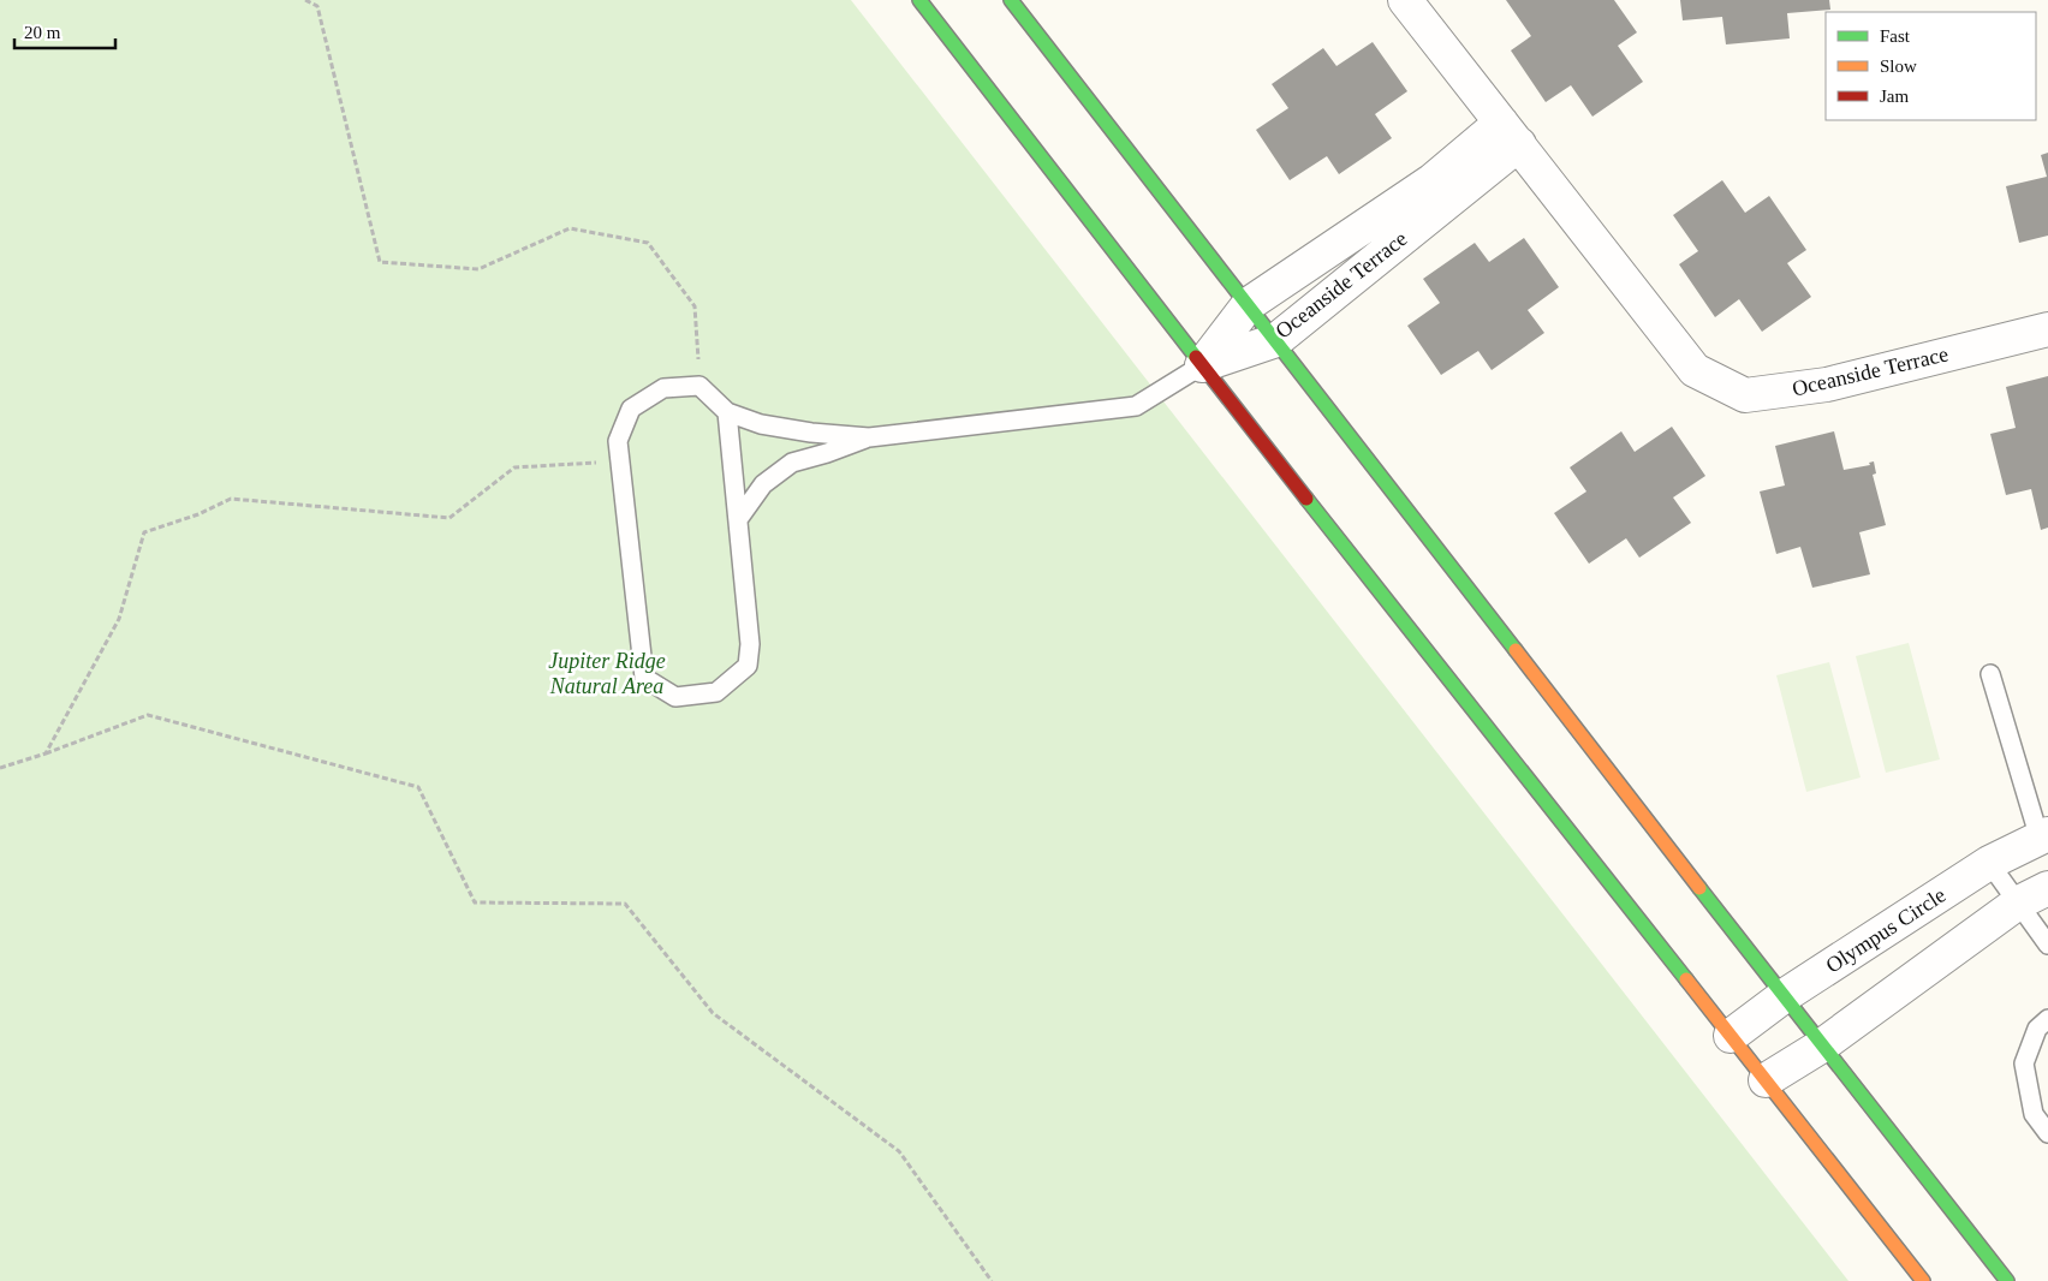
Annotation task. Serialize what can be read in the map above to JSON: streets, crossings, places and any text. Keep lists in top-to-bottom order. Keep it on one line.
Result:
{"streets":{"street":["Oceanside Terrace","Olympus Circle"]},"parks":["Jupiter Ridge Natural Area"],"legend":["Fast","Slow","Jam"],"scale_bar":"20 m"}
